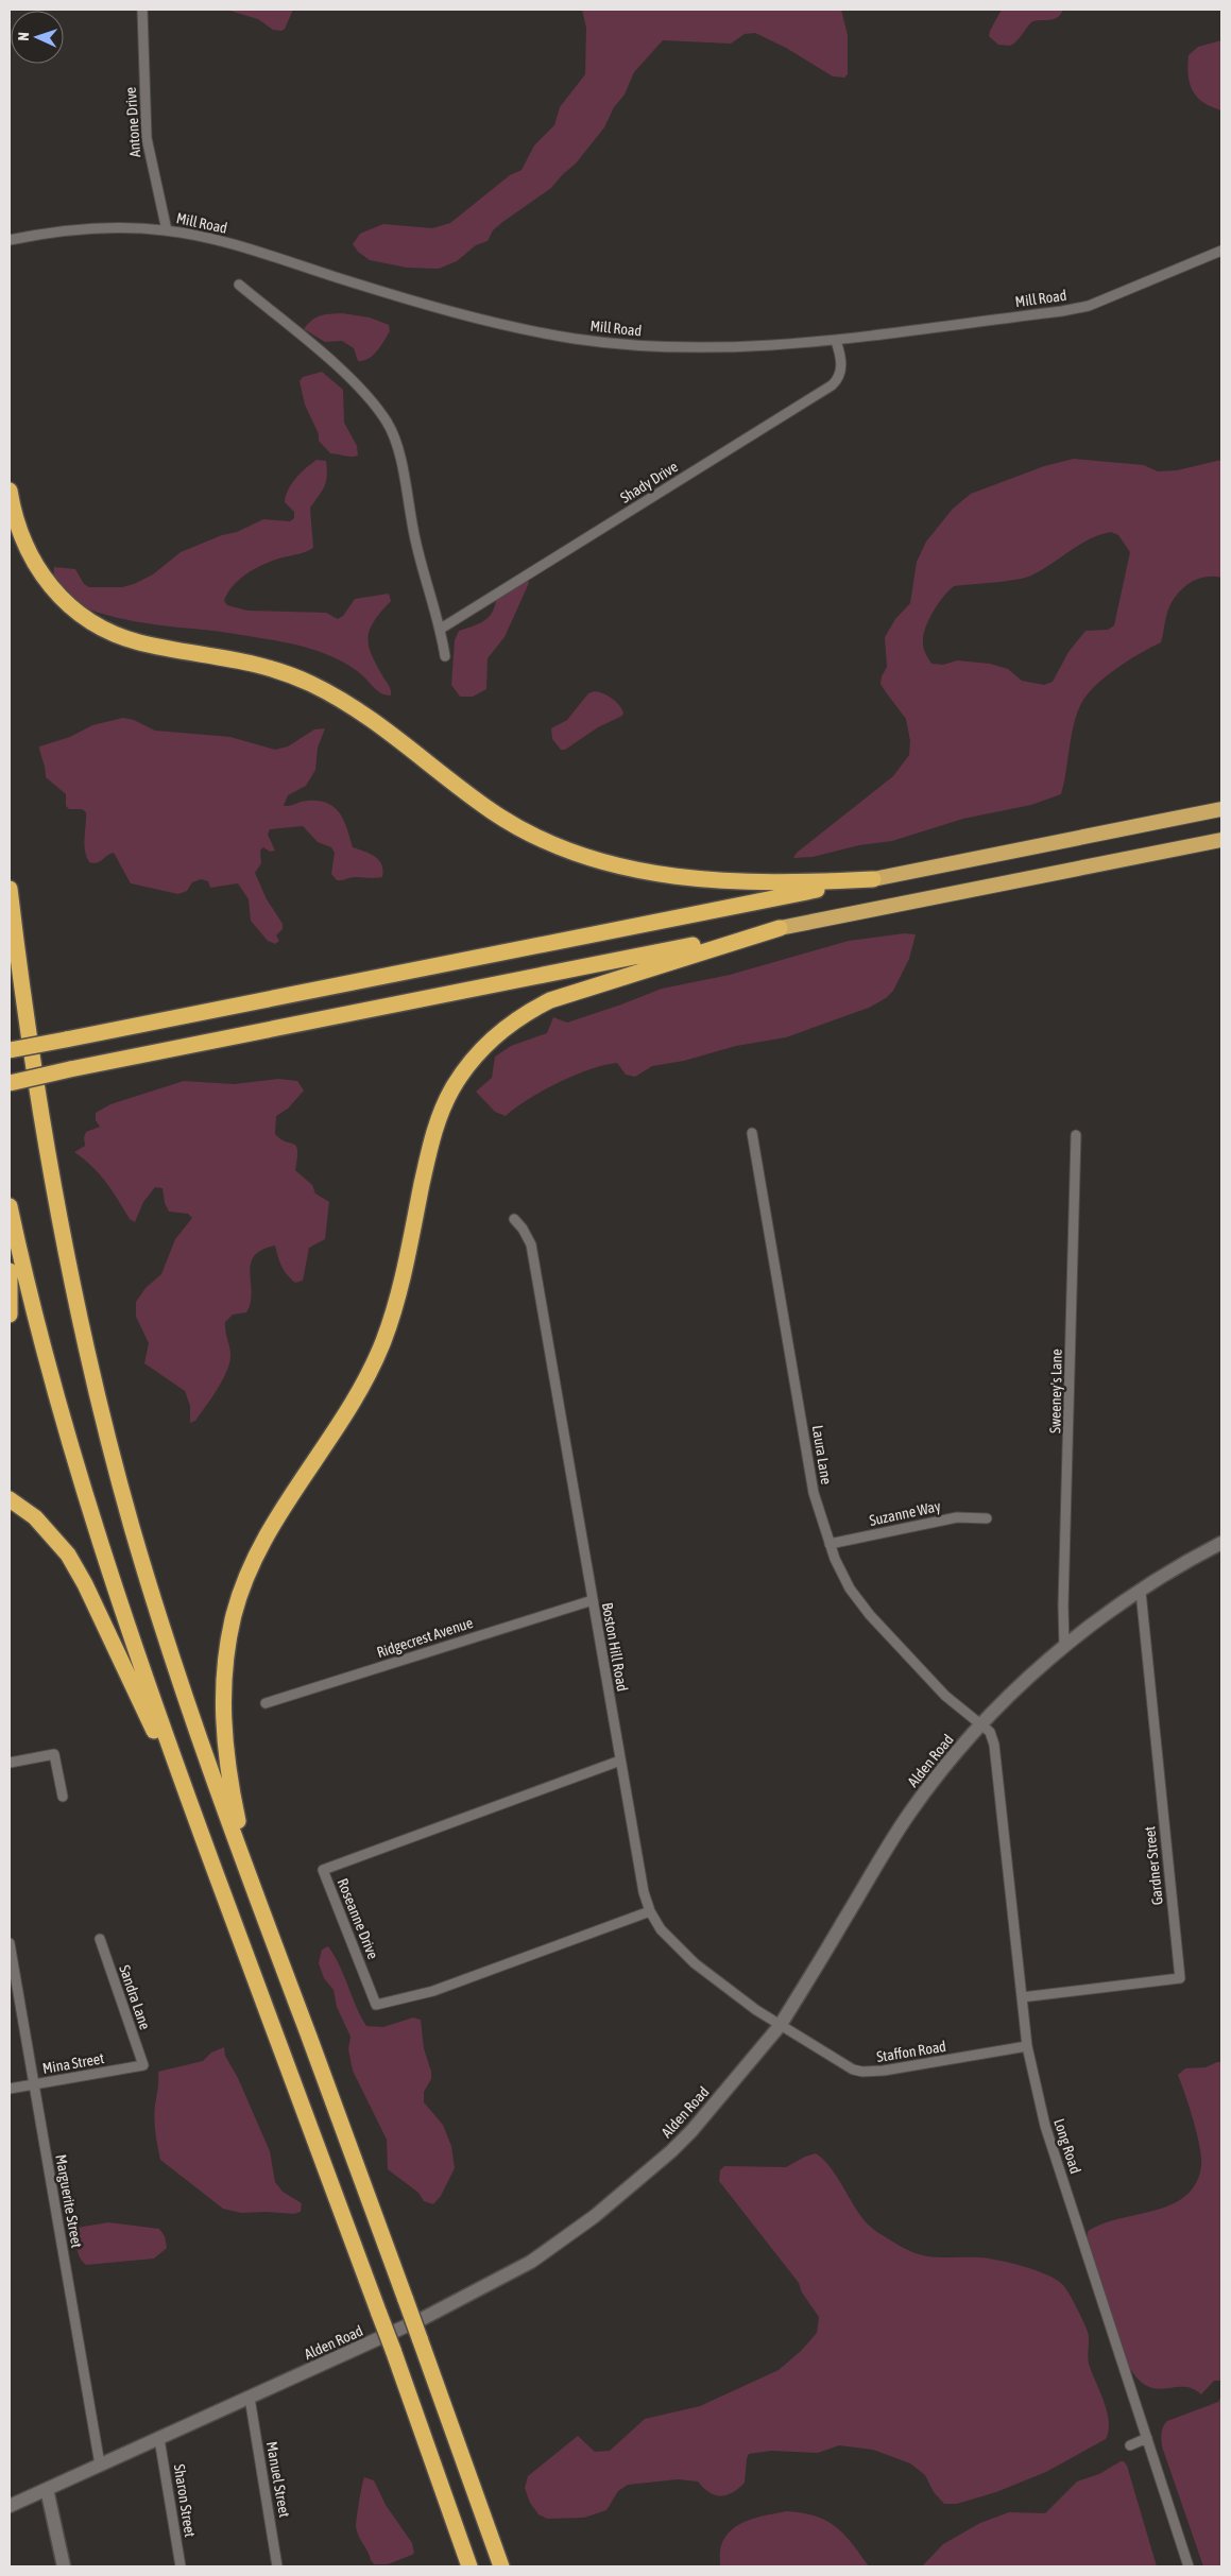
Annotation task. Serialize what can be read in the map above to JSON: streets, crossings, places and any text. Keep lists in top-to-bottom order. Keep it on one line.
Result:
{"streets":{"main road":["Alden Road"],"street":["Antone Drive","Mill Road","Shady Drive","Sweeney's Lane","Laura Lane","Suzanne Way","Ridgecrest Avenue","Boston Hill Road","Gardner Street","Roseanne Drive","Sandra Lane","Staffon Road","Mina Street","Long Road","Marguerite Street","Manuel Street","Sharon Street"]},"crossings":[["Antone Drive","Mill Road"],["Mill Road","Shady Drive"],["Sweeney's Lane","Alden Road"],["Laura Lane","Suzanne Way"],["Laura Lane","Alden Road"],["Laura Lane","Long Road"],["Ridgecrest Avenue","Boston Hill Road"],["Boston Hill Road","Alden Road"],["Boston Hill Road","Roseanne Drive"],["Boston Hill Road","Staffon Road"],["Alden Road","Gardner Street"],["Alden Road","Staffon Road"],["Alden Road","Long Road"],["Alden Road","Marguerite Street"],["Alden Road","Manuel Street"],["Alden Road","Sharon Street"],["Gardner Street","Long Road"],["Sandra Lane","Mina Street"],["Staffon Road","Long Road"],["Mina Street","Marguerite Street"]],"north":"left"}
